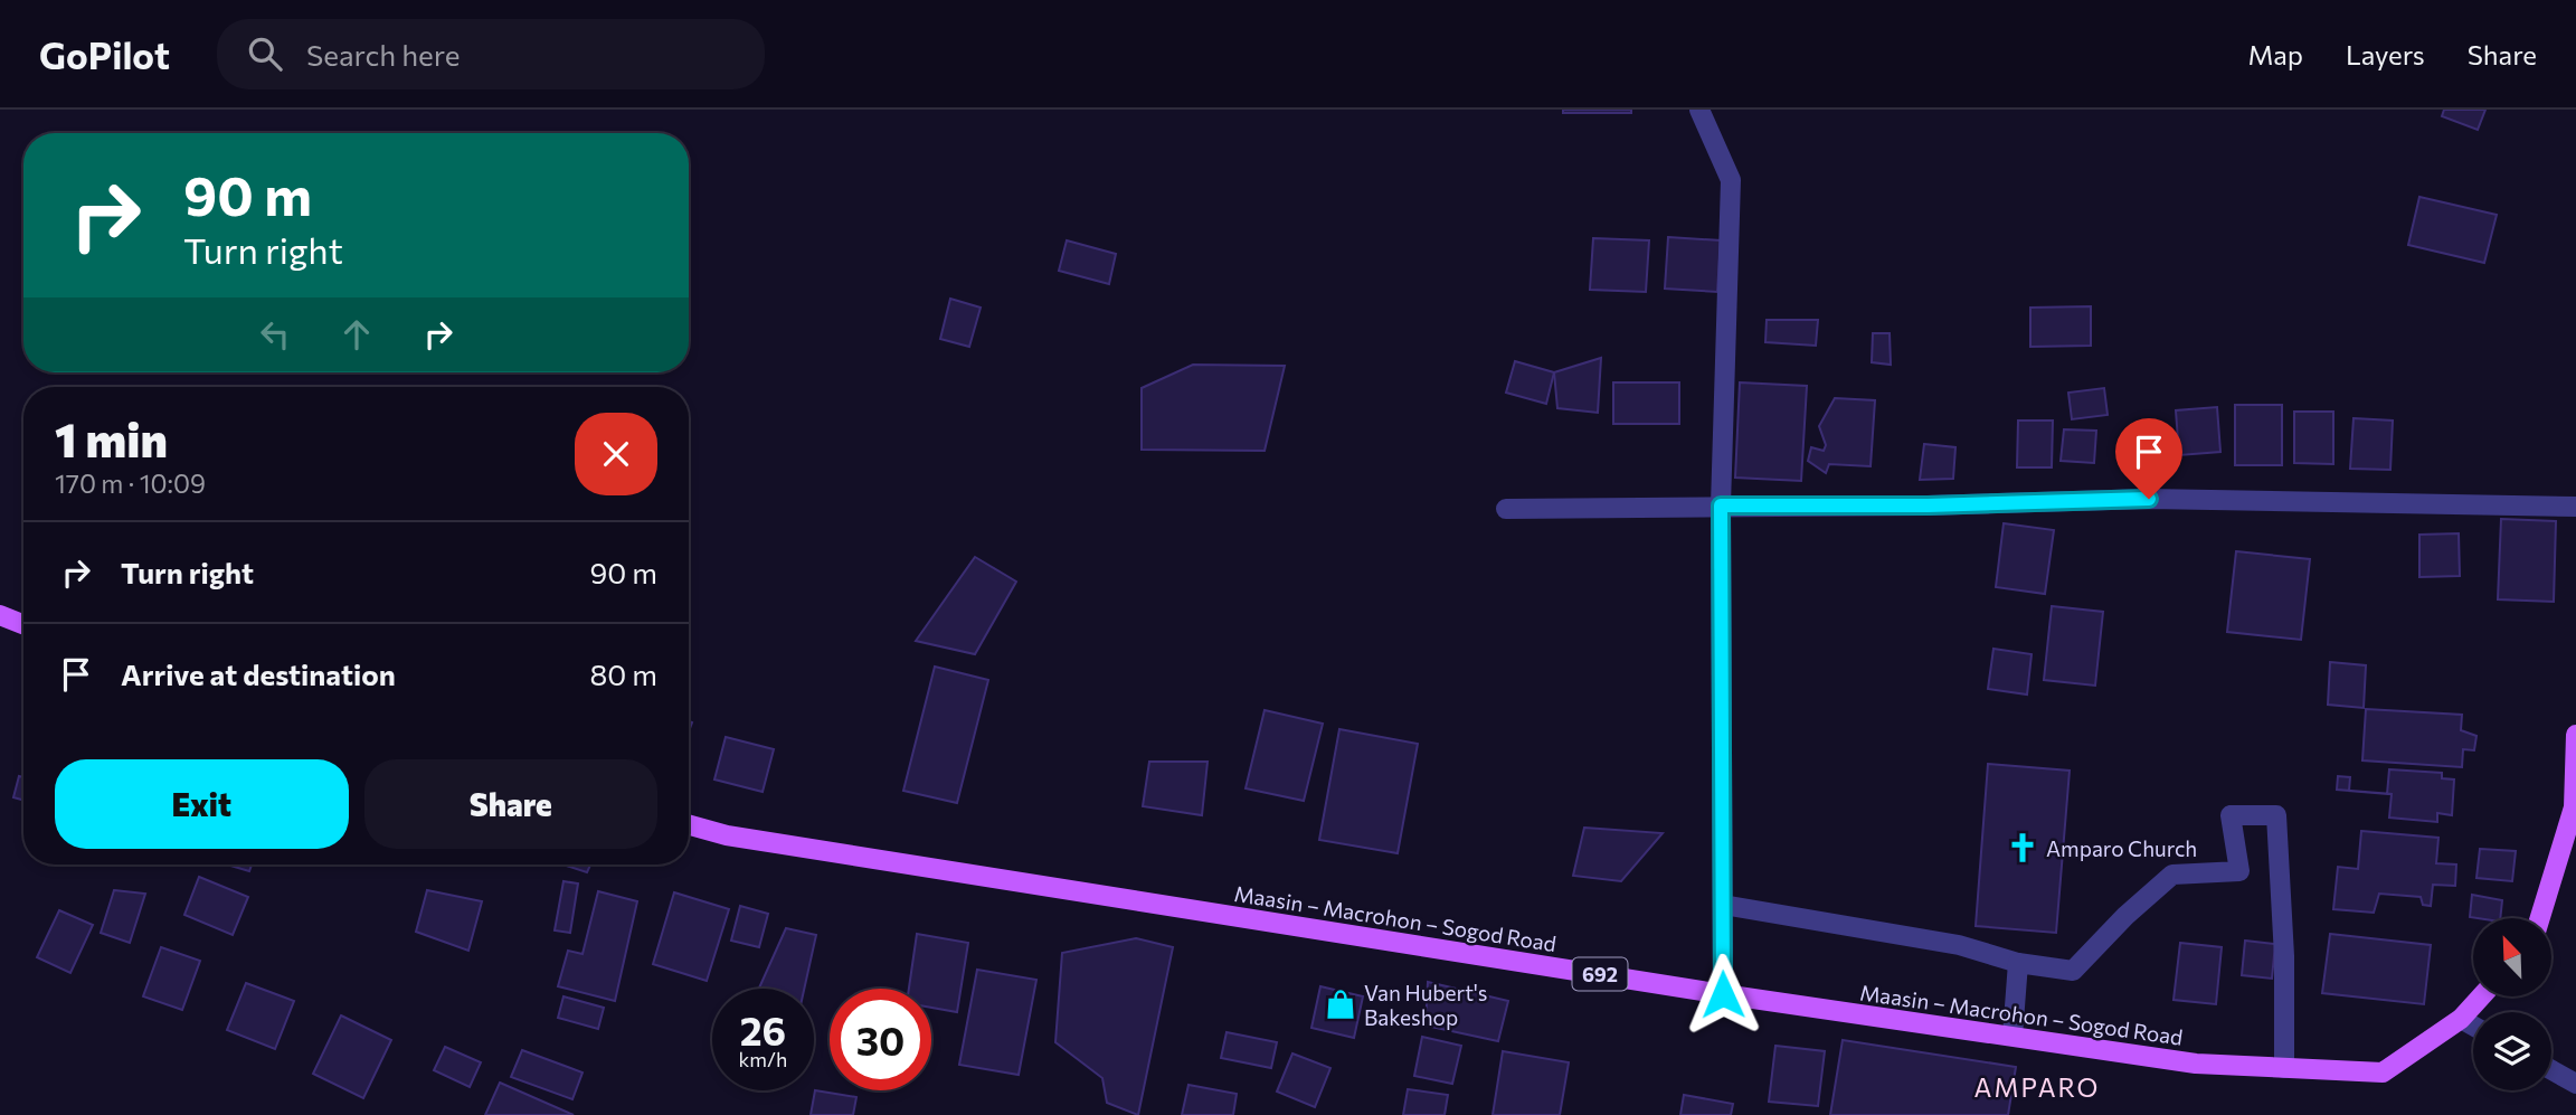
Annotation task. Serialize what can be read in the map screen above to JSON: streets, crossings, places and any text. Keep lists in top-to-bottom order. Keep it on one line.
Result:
{"streets":{"main road":["Maasin – Macrohon – Sogod Road","692"]},"districts":["AMPARO"],"places":{"church":["Amparo Church"],"shop":["Van Hubert's Bakeshop"]},"north":"top left","page":{"header":"GoPilot","search":"Search here","nav":["Map","Layers","Share"],"turn":["90 m","Turn right"],"heading":["1 min","170 m · 10:09"],"list":[{"name":"Turn right","value":"90 m"},{"name":"Arrive at destination","value":"80 m"}],"buttons":["Exit","Share"],"speed":"26 km/h","limit":"30"}}
